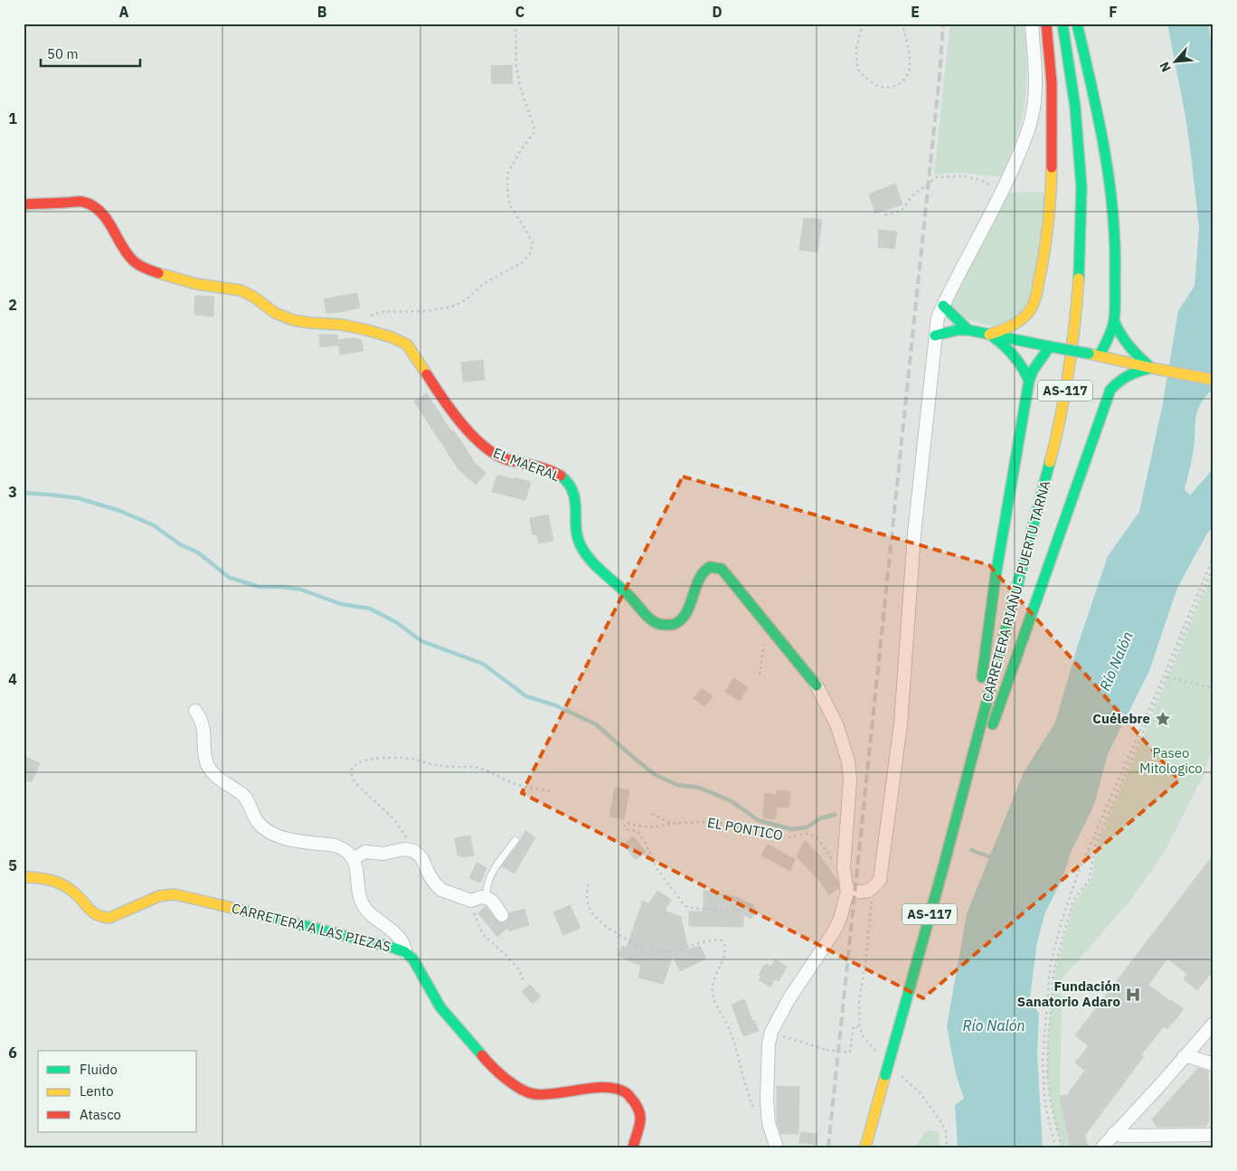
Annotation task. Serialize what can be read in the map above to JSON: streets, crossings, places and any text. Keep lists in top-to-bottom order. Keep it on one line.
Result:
{"streets":{"main road":["AS-117","EL MAERAL","CARRETERA RIAÑU - PUERTU TARNA","CARRETERA A LAS PIEZAS"],"path":["EL PONTICO"]},"water":["Río Nalón"],"parks":["Paseo Mitologico"],"places":{"place":["Cuélebre"],"hospital":["Fundación Sanatorio Adaro"]},"legend":["Fluido","Lento","Atasco"],"scale_bar":"50 m","north":"bottom left","grid":{"columns":["A","B","C","D","E","F"],"rows":["1","2","3","4","5","6"]}}
